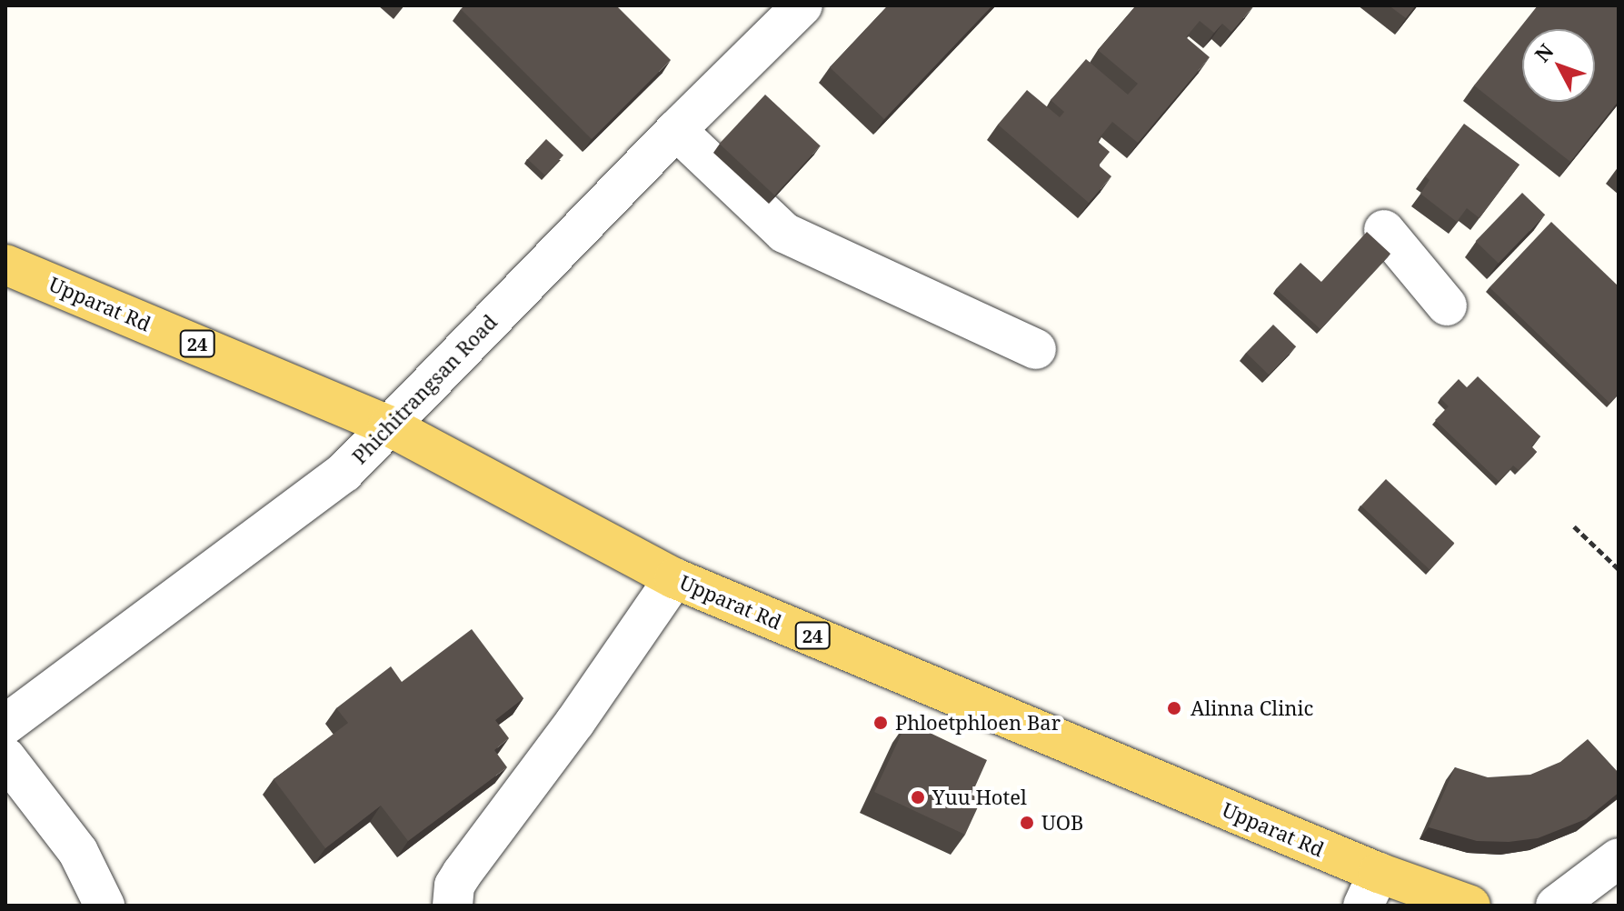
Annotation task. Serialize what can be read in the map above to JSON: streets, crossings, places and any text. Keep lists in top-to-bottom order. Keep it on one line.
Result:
{"streets":{"main road":["Upparat Rd","24"],"street":["Phichitrangsan Road"]},"crossings":[["Upparat Rd","Phichitrangsan Road"]],"places":["Alinna Clinic","Phloetphloen Bar","Yuu Hotel","UOB"],"north":"top left"}
